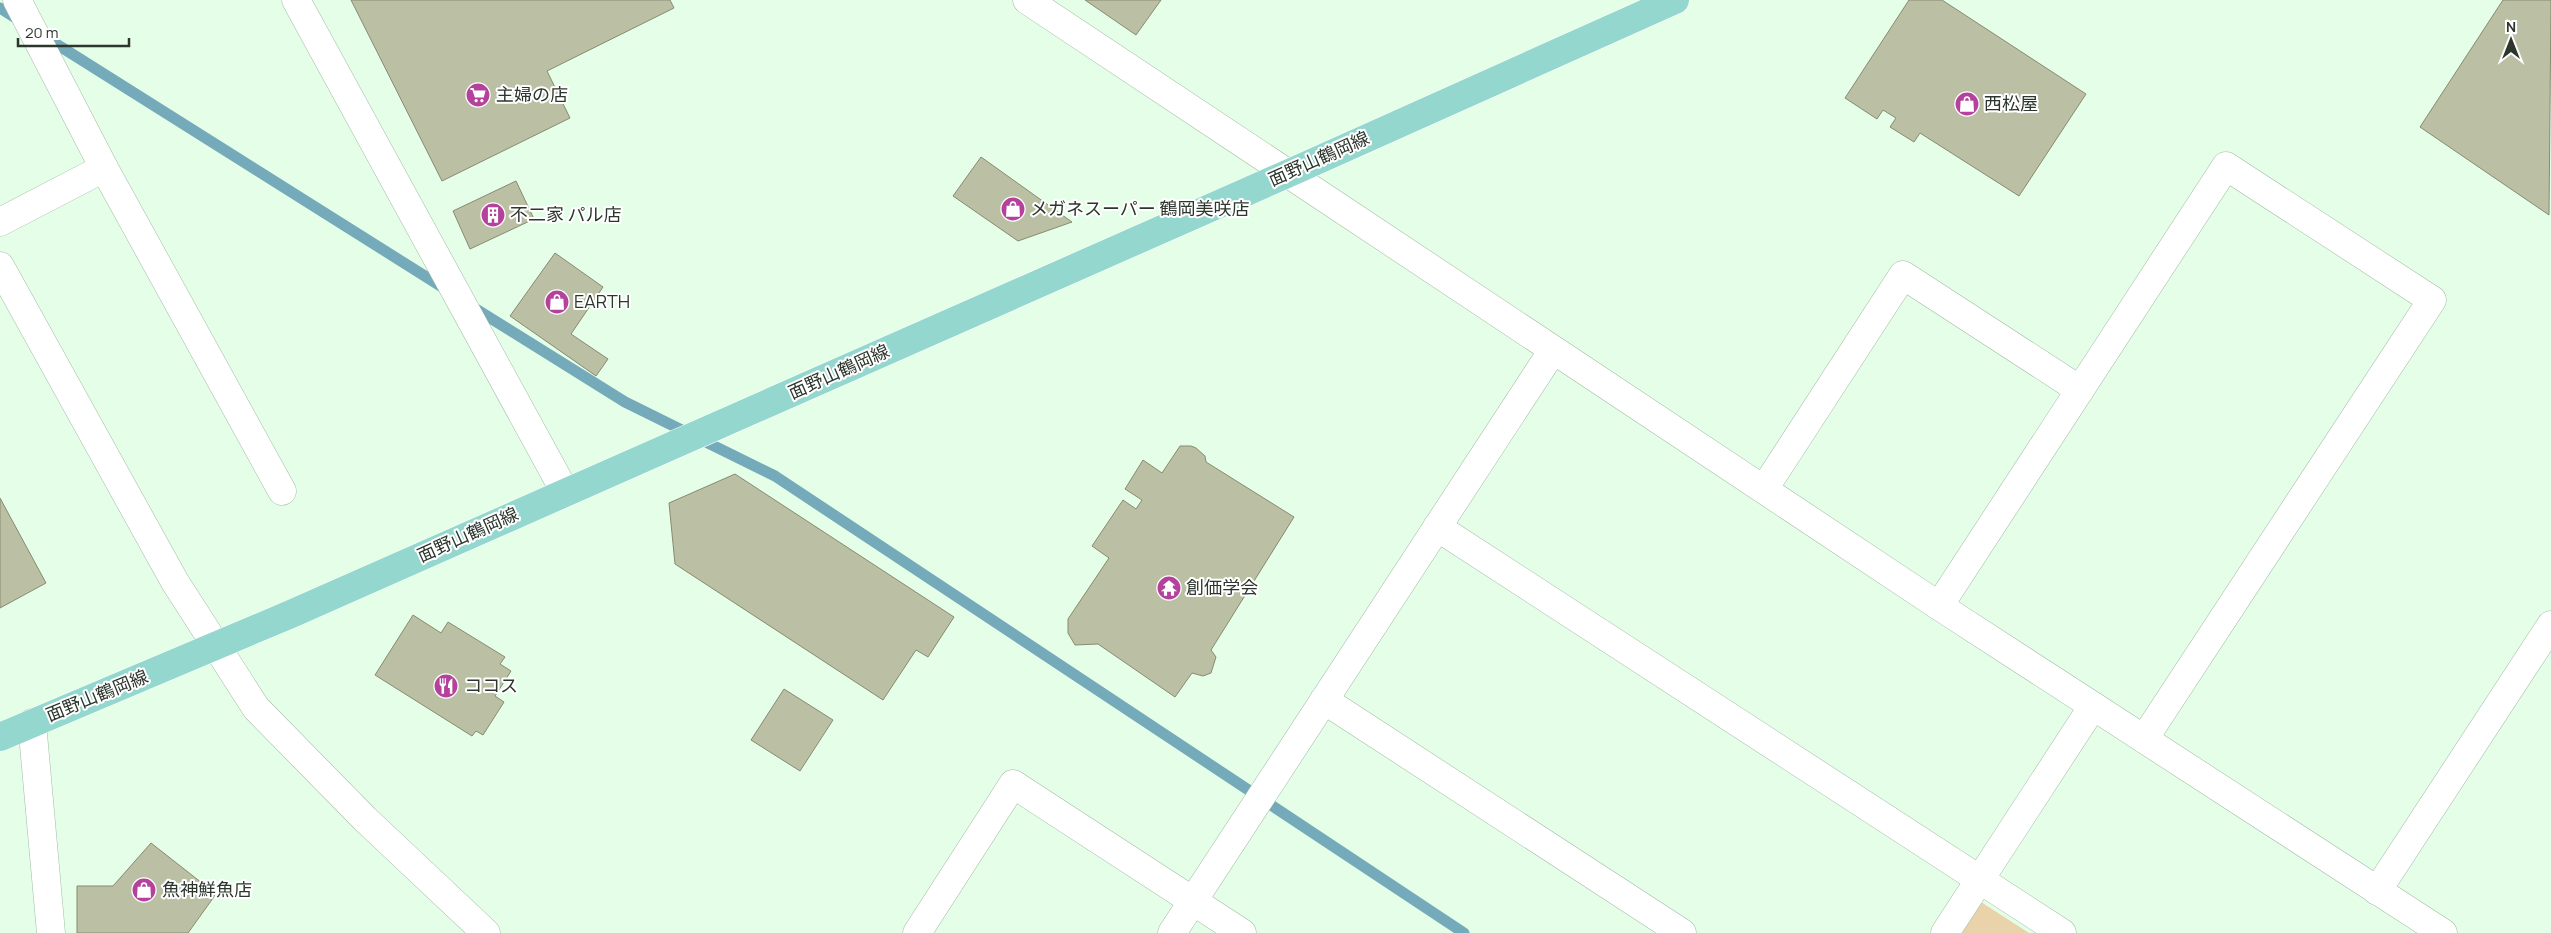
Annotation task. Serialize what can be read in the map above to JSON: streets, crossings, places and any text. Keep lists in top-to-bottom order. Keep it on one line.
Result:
{"streets":{"main road":["面野山鶴岡線"]},"places":{"supermarket":["主婦の店"],"shop":["西松屋","メガネスーパー 鶴岡美咲店","EARTH","魚神鮮魚店"],"building":["不二家 パル店"],"temple":["創価学会"],"restaurant":["ココス"]},"scale_bar":"20 m","north":"top"}
